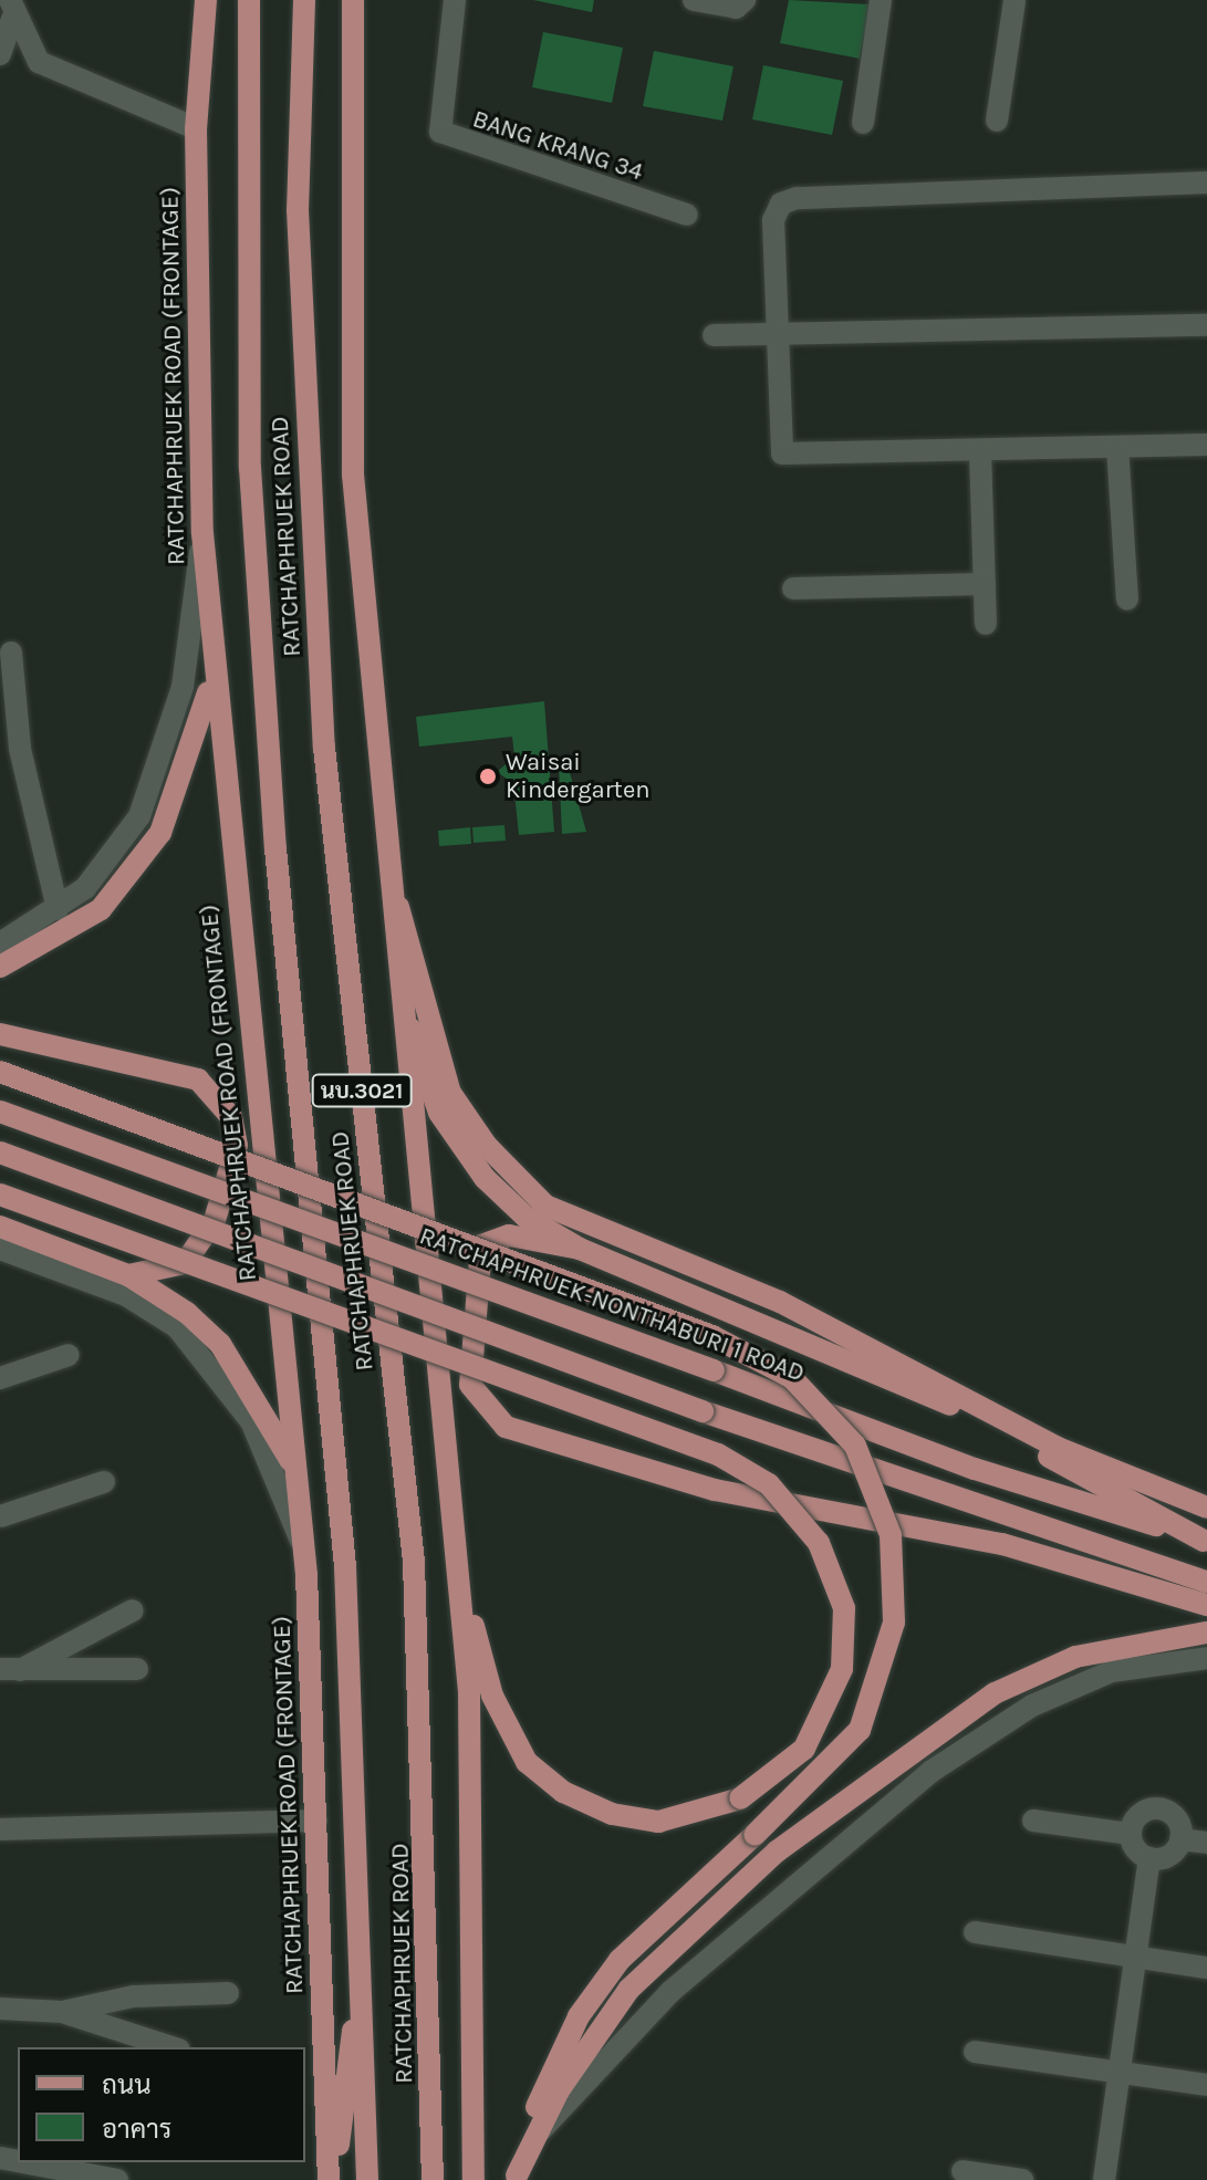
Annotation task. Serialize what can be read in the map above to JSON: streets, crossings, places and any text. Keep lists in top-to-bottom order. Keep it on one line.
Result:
{"streets":{"main road":["RATCHAPHRUEK ROAD (FRONTAGE)","RATCHAPHRUEK ROAD","นบ.3021","RATCHAPHRUEK-NONTHABURI 1 ROAD"],"street":["BANG KRANG 34"]},"places":["Waisai Kindergarten"],"legend":["ถนน","อาคาร"]}
